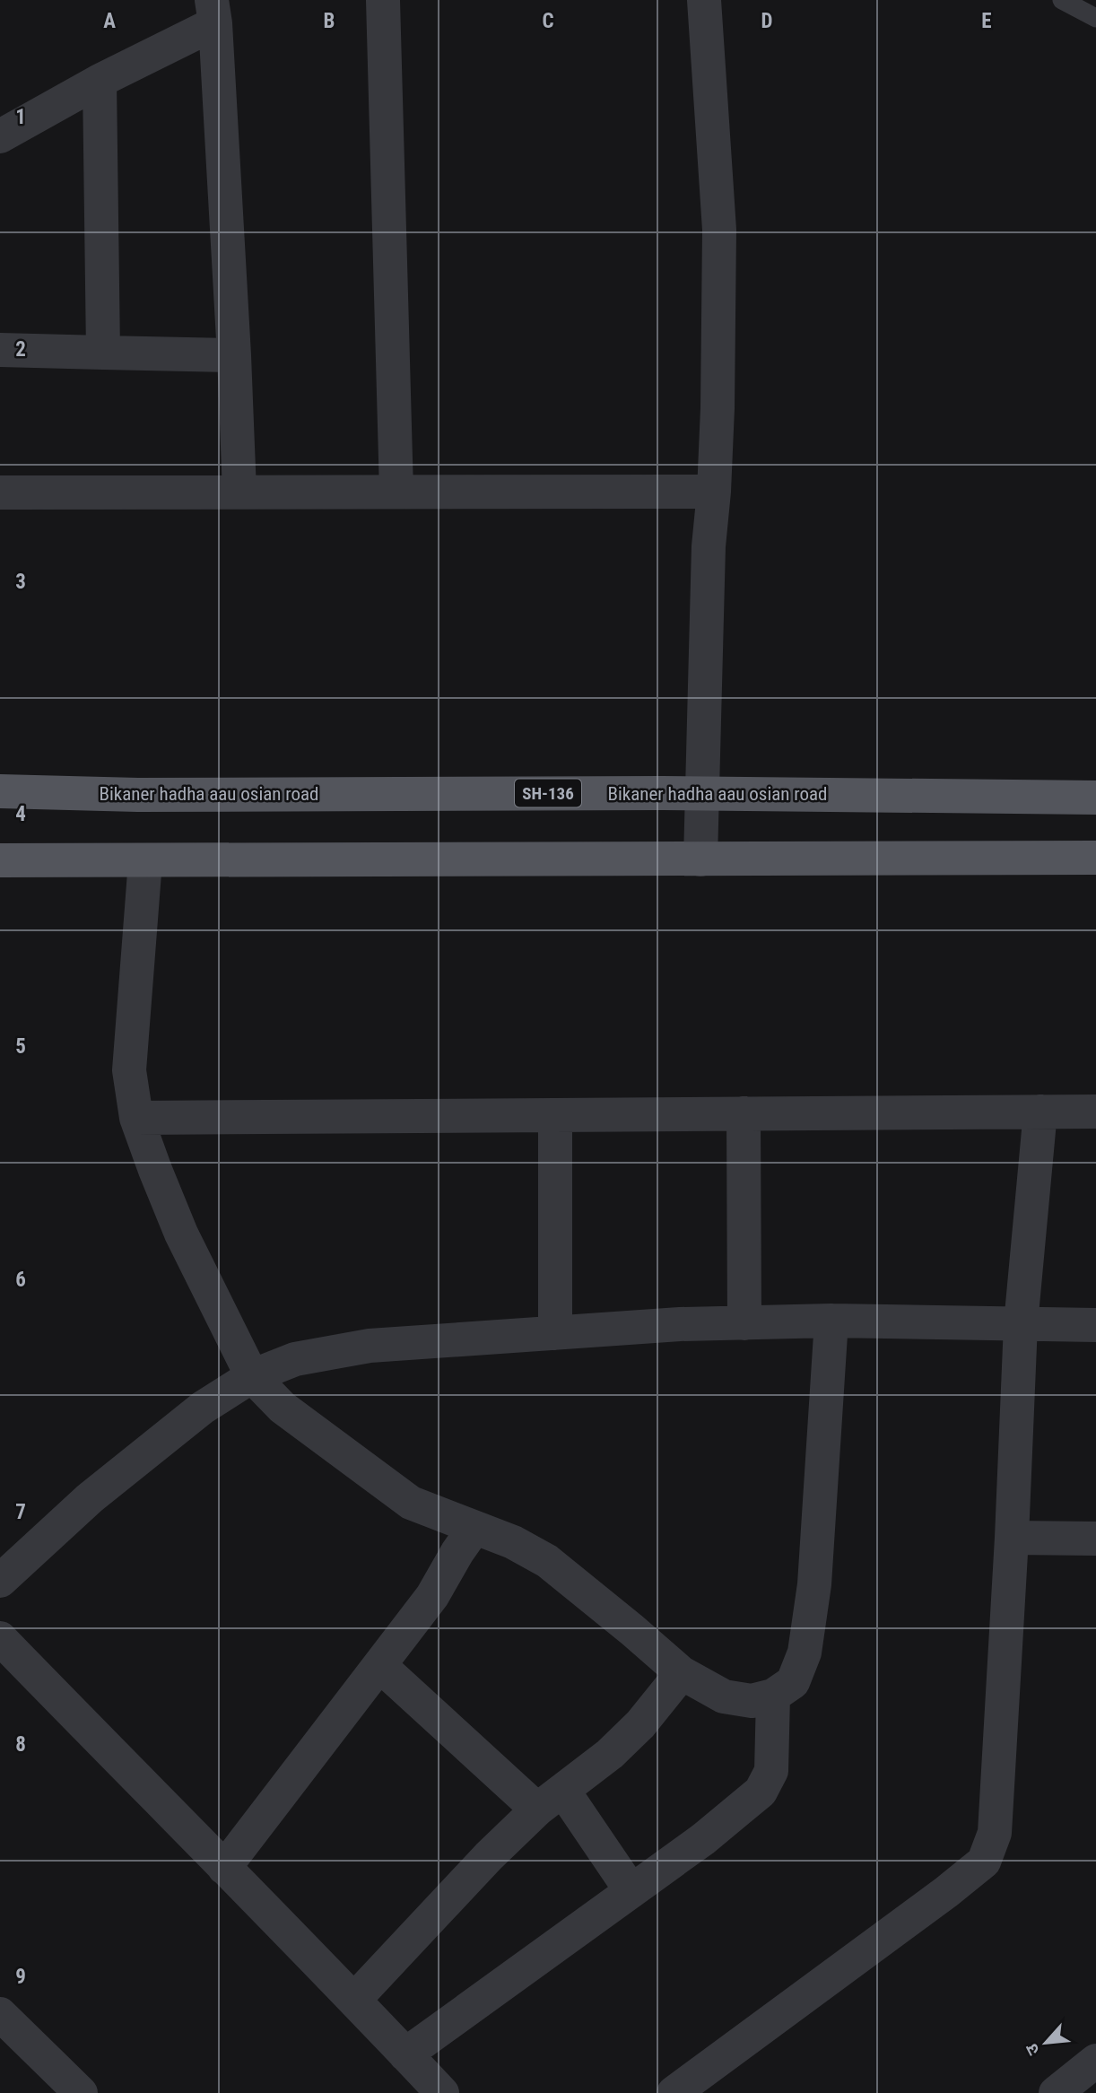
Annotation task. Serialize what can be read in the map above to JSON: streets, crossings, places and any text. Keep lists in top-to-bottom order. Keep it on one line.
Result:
{"streets":{"main road":["SH-136","Bikaner hadha aau osian road"]},"north":"bottom left","grid":{"columns":["A","B","C","D","E"],"rows":["1","2","3","4","5","6","7","8","9"]}}
